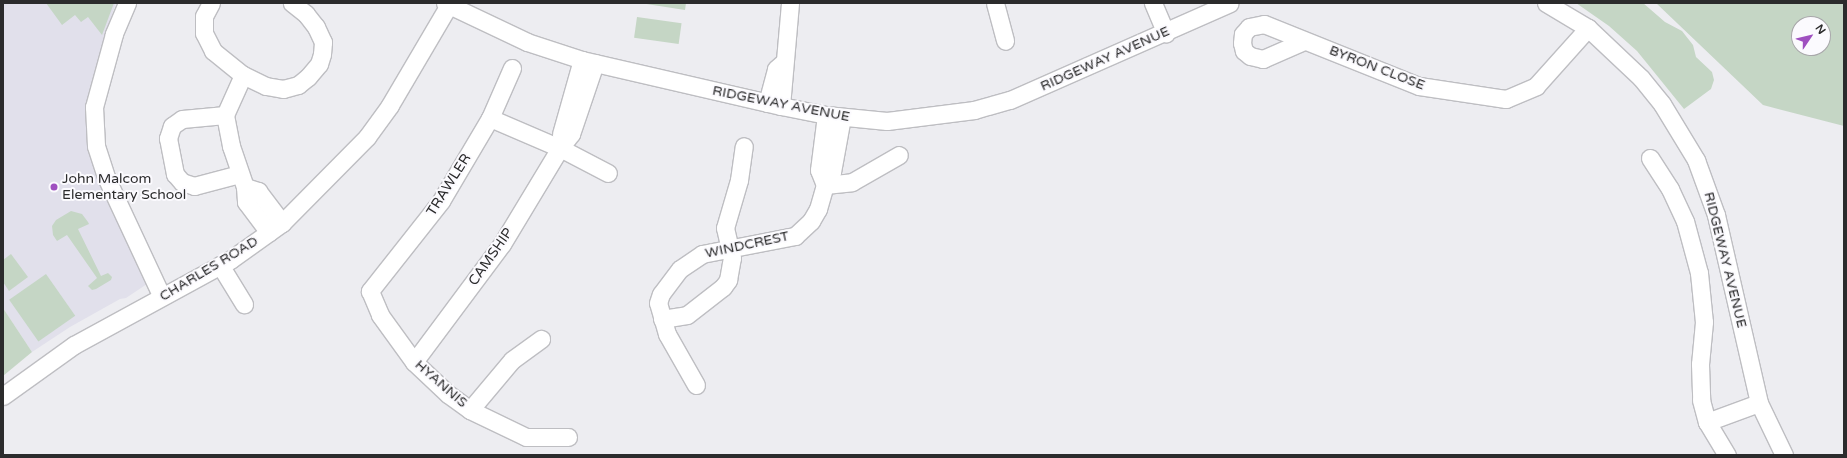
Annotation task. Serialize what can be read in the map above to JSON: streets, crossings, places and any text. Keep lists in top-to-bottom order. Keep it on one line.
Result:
{"streets":{"street":["RIDGEWAY AVENUE","BYRON CLOSE","TRAWLER","WINDCREST","CAMSHIP","CHARLES ROAD","HYANNIS"]},"crossings":[["RIDGEWAY AVENUE","BYRON CLOSE"],["RIDGEWAY AVENUE","WINDCREST"],["RIDGEWAY AVENUE","CAMSHIP"],["RIDGEWAY AVENUE","CHARLES ROAD"],["TRAWLER","HYANNIS"],["CAMSHIP","HYANNIS"]],"places":["John Malcom Elementary School"],"north":"top right"}
